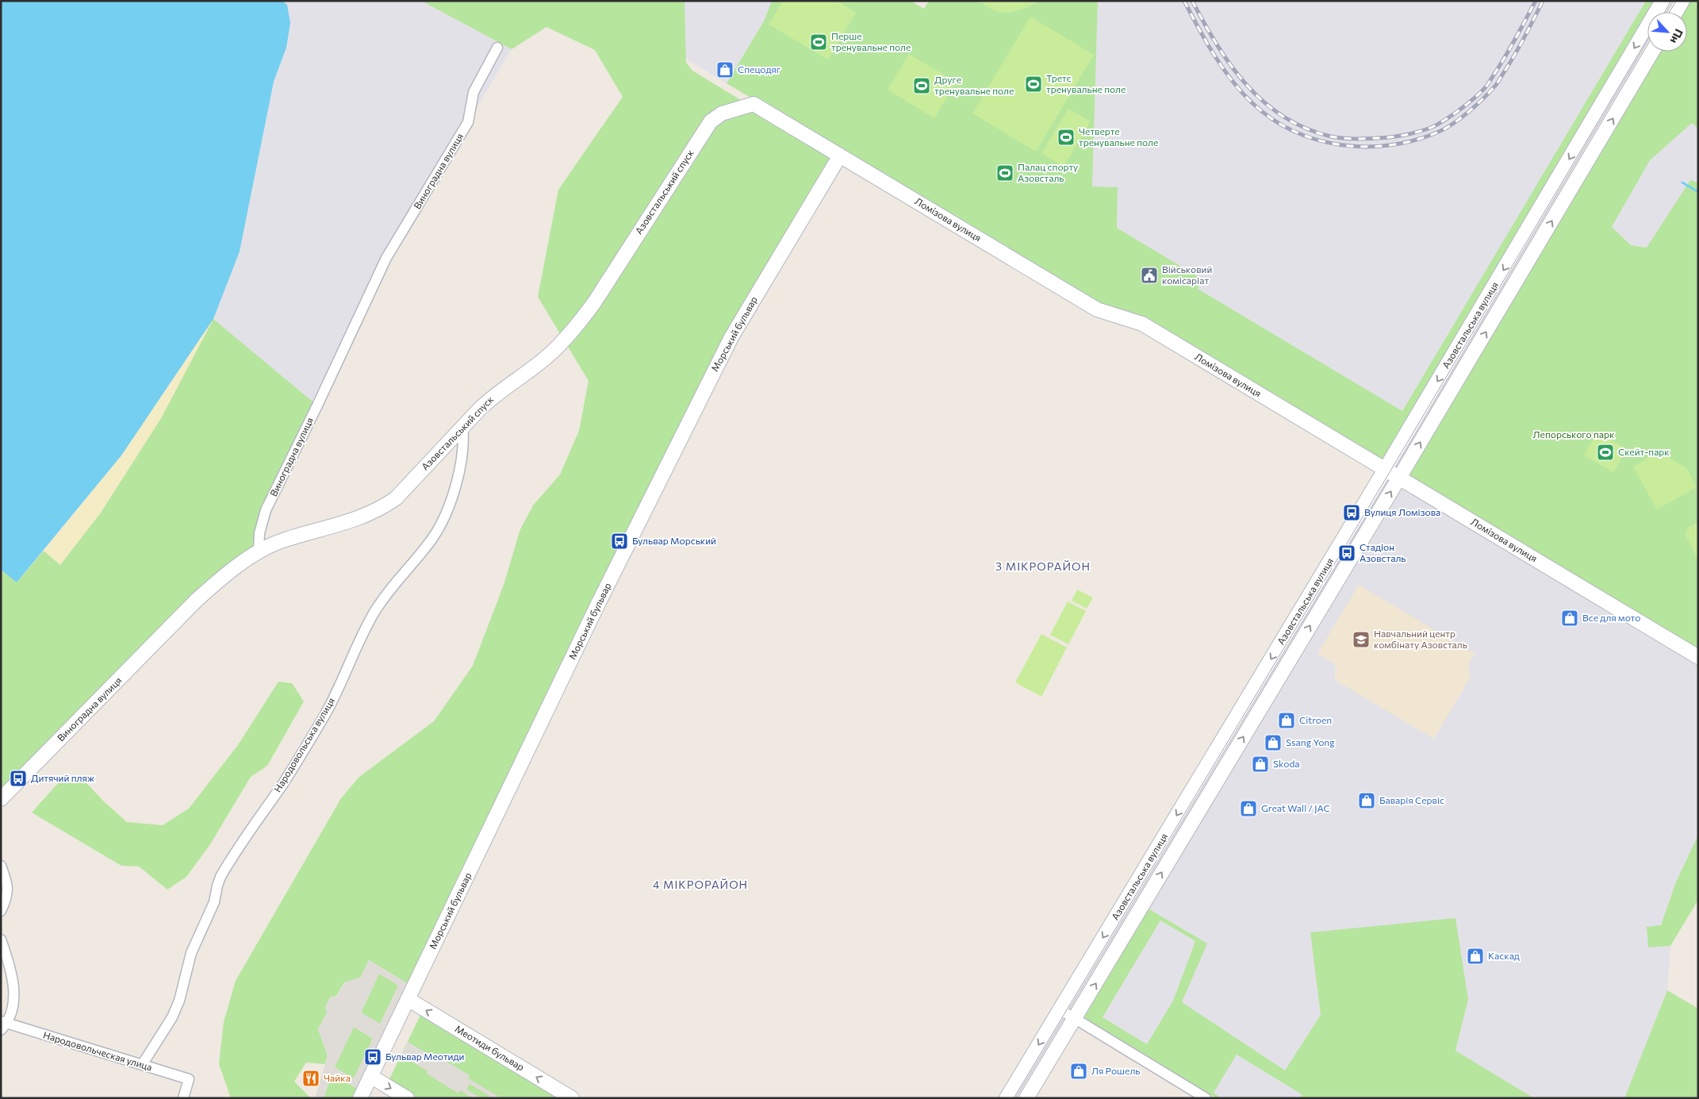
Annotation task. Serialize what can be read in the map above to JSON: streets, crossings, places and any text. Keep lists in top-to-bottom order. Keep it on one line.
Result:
{"streets":{"street":["Виноградна вулиця","Азовстальський спуск","Ломізова вулиця","Азовстальська вулиця","Морський бульвар","Народовольська вулиця","Меотиди бульвар","Народовольческая улица"]},"crossings":[["Виноградна вулиця","Азовстальський спуск"],["Азовстальський спуск","Ломізова вулиця"],["Азовстальський спуск","Народовольська вулиця"],["Ломізова вулиця","Азовстальська вулиця"],["Ломізова вулиця","Морський бульвар"],["Морський бульвар","Меотиди бульвар"],["Народовольська вулиця","Народовольческая улица"]],"one_way":["Меотиди бульвар"],"districts":["3 МІКРОРАЙОН","4 МІКРОРАЙОН"],"parks":["Лепорського парк"],"places":{"sports":["Перше тренувальне поле","Третє тренувальне поле","Друге тренувальне поле","Четверте тренувальне поле","Палац спорту Азовсталь","Скейт-парк"],"shop":["Спецодяг","Все для мото","Citroen","Ssang Yong","Skoda","Баварія Сервіс","Great Wall / JAC","Каскад","Ля Рошель"],"public building":["Військовий комісаріат"],"bus stop":["Вулиця Ломізова","Бульвар Морський","Стадіон Азовсталь","Дитячий пляж","Бульвар Меотиди"],"school or university":["Навчальний центр комбінату Азовсталь"],"restaurant":["Чайка"]},"north":"bottom right"}
